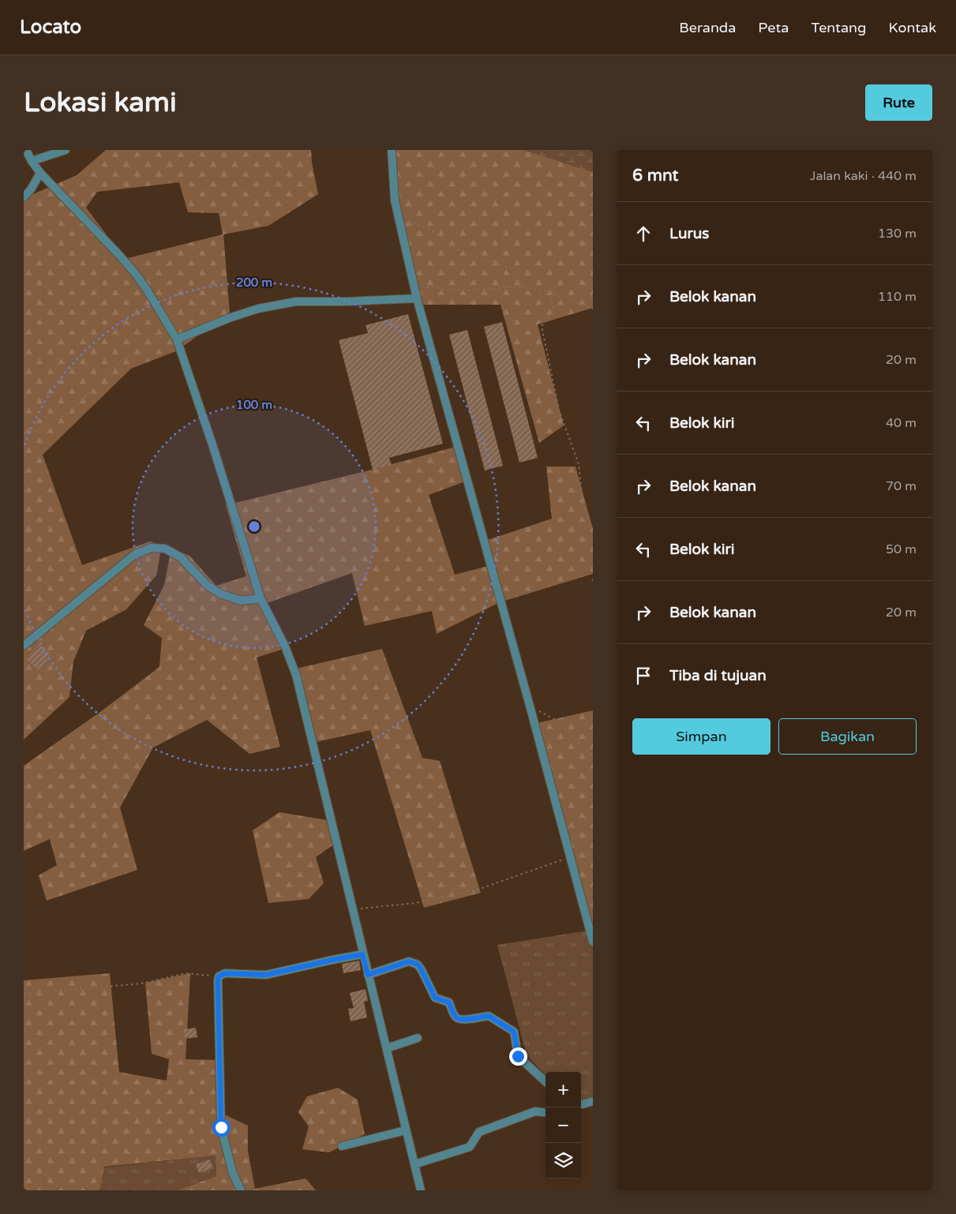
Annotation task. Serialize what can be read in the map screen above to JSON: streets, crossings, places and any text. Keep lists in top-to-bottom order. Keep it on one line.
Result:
{"page":{"header":"Locato","nav":["Beranda","Peta","Tentang","Kontak"],"buttons":["Rute",["Simpan","Bagikan"]],"title":"Lokasi kami","heading":["6 mnt","Jalan kaki · 440 m"],"list":[["Lurus","130 m"],["Belok kanan","110 m"],["Belok kanan","20 m"],["Belok kiri","40 m"],["Belok kanan","70 m"],["Belok kiri","50 m"],["Belok kanan","20 m"],"Tiba di tujuan"],"map_buttons":["+","−"]},"rings":["200 m","100 m"]}
